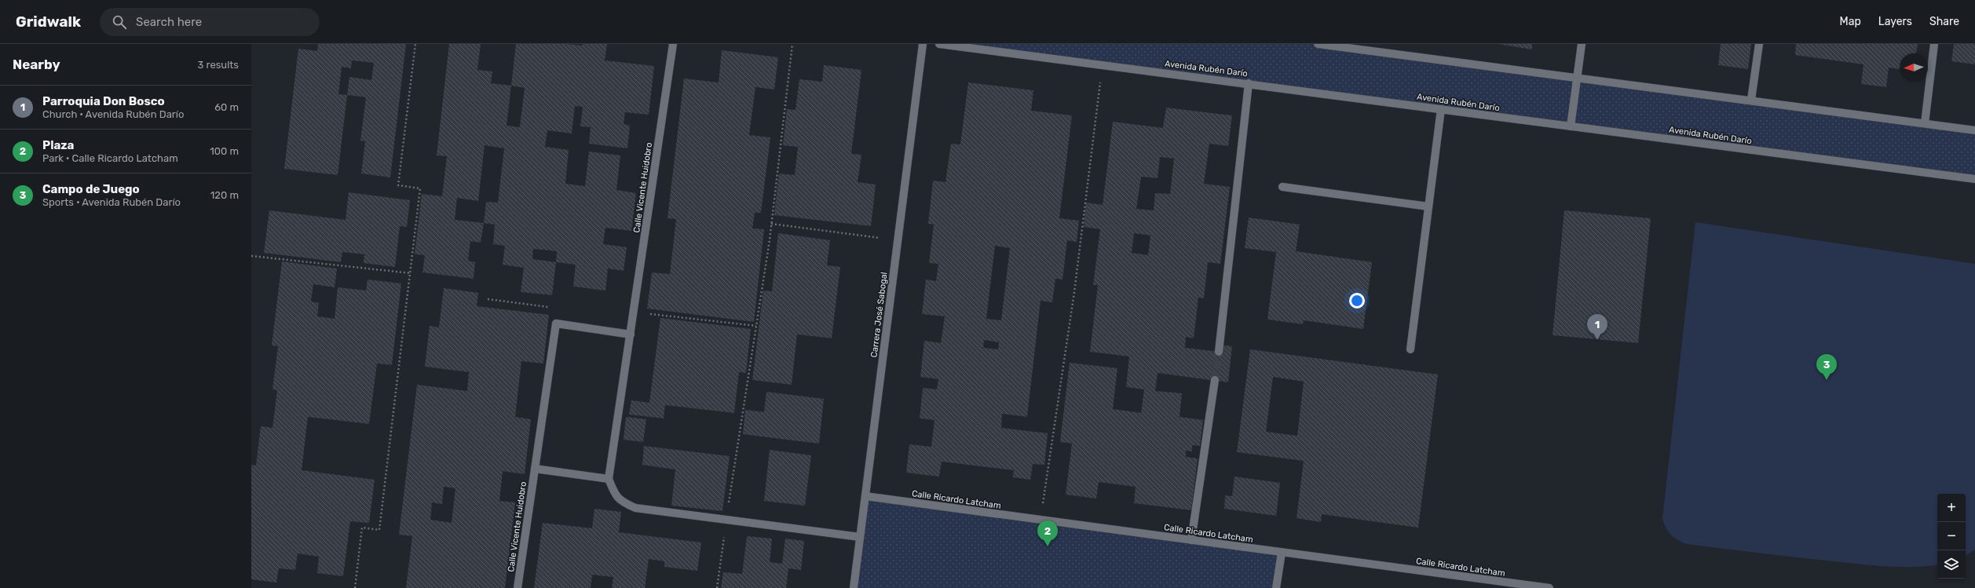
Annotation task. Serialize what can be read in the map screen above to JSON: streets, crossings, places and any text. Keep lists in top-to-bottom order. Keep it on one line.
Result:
{"streets":{"street":["Avenida Rubén Darío","Calle Vicente Huidobro","Carrera José Sabogal","Calle Ricardo Latcham"]},"crossings":[["Carrera José Sabogal","Calle Ricardo Latcham"]],"north":"left","page":{"header":"Gridwalk","search":"Search here","nav":["Map","Layers","Share"],"heading":["Nearby","3 results"],"list":[{"mark":"1","name":"Parroquia Don Bosco","note":"Church · Avenida Rubén Darío","value":"60 m"},{"mark":"2","name":"Plaza","note":"Park · Calle Ricardo Latcham","value":"100 m"},{"mark":"3","name":"Campo de Juego","note":"Sports · Avenida Rubén Darío","value":"120 m"}],"pins":["1","3","2"],"map_buttons":["+","−"]}}
